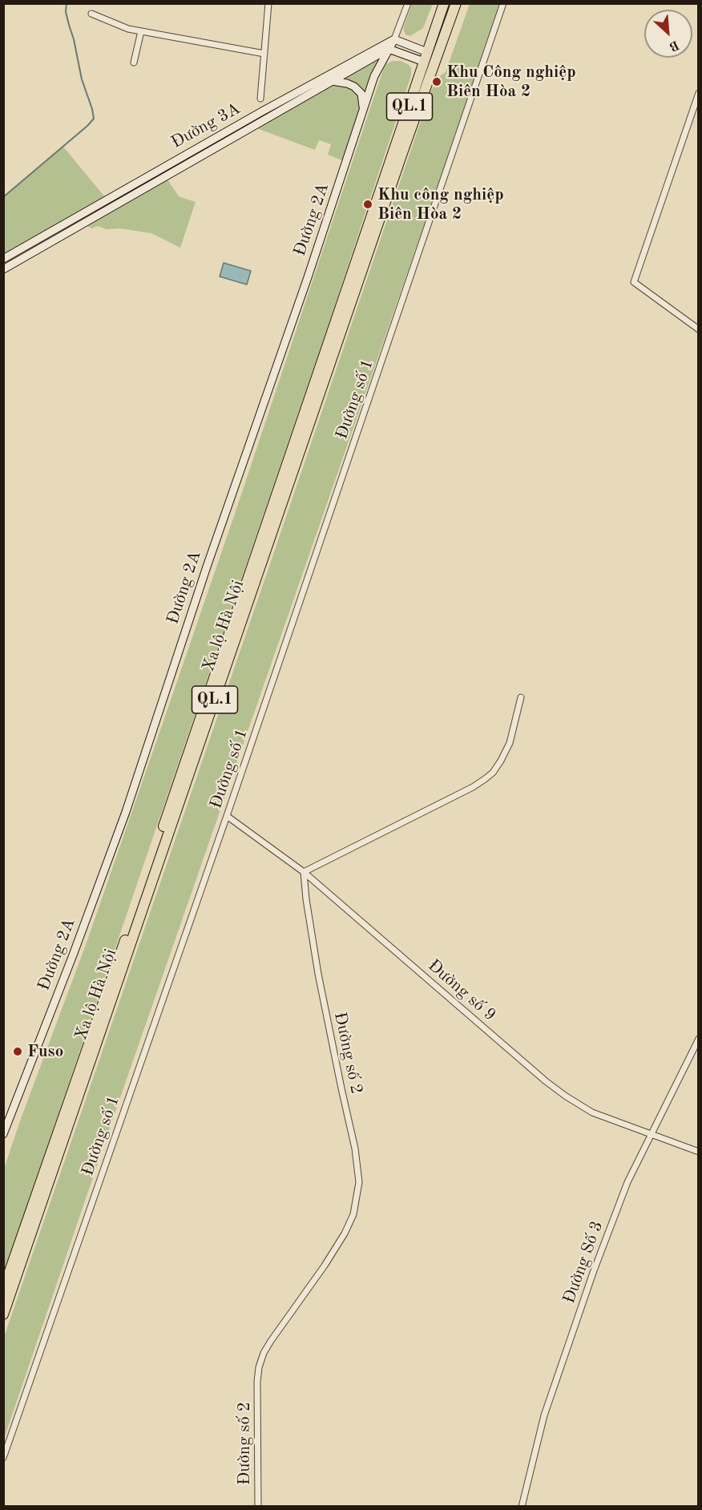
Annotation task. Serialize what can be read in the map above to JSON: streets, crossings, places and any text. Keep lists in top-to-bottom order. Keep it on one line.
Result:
{"streets":{"highway":["QL.1","Xa lộ Hà Nội"],"street":["Đường 3A","Đường 2A","Đường số 1","Đường số 9","Đường số 2","Đường Số 3"]},"crossings":[["Đường 3A","Đường 2A"],["Đường số 1","Đường số 9"],["Đường số 9","Đường số 2"],["Đường số 9","Đường Số 3"]],"places":["Khu Công nghiệp Biên Hòa 2","Khu công nghiệp Biên Hòa 2","Fuso"],"north":"bottom right"}
